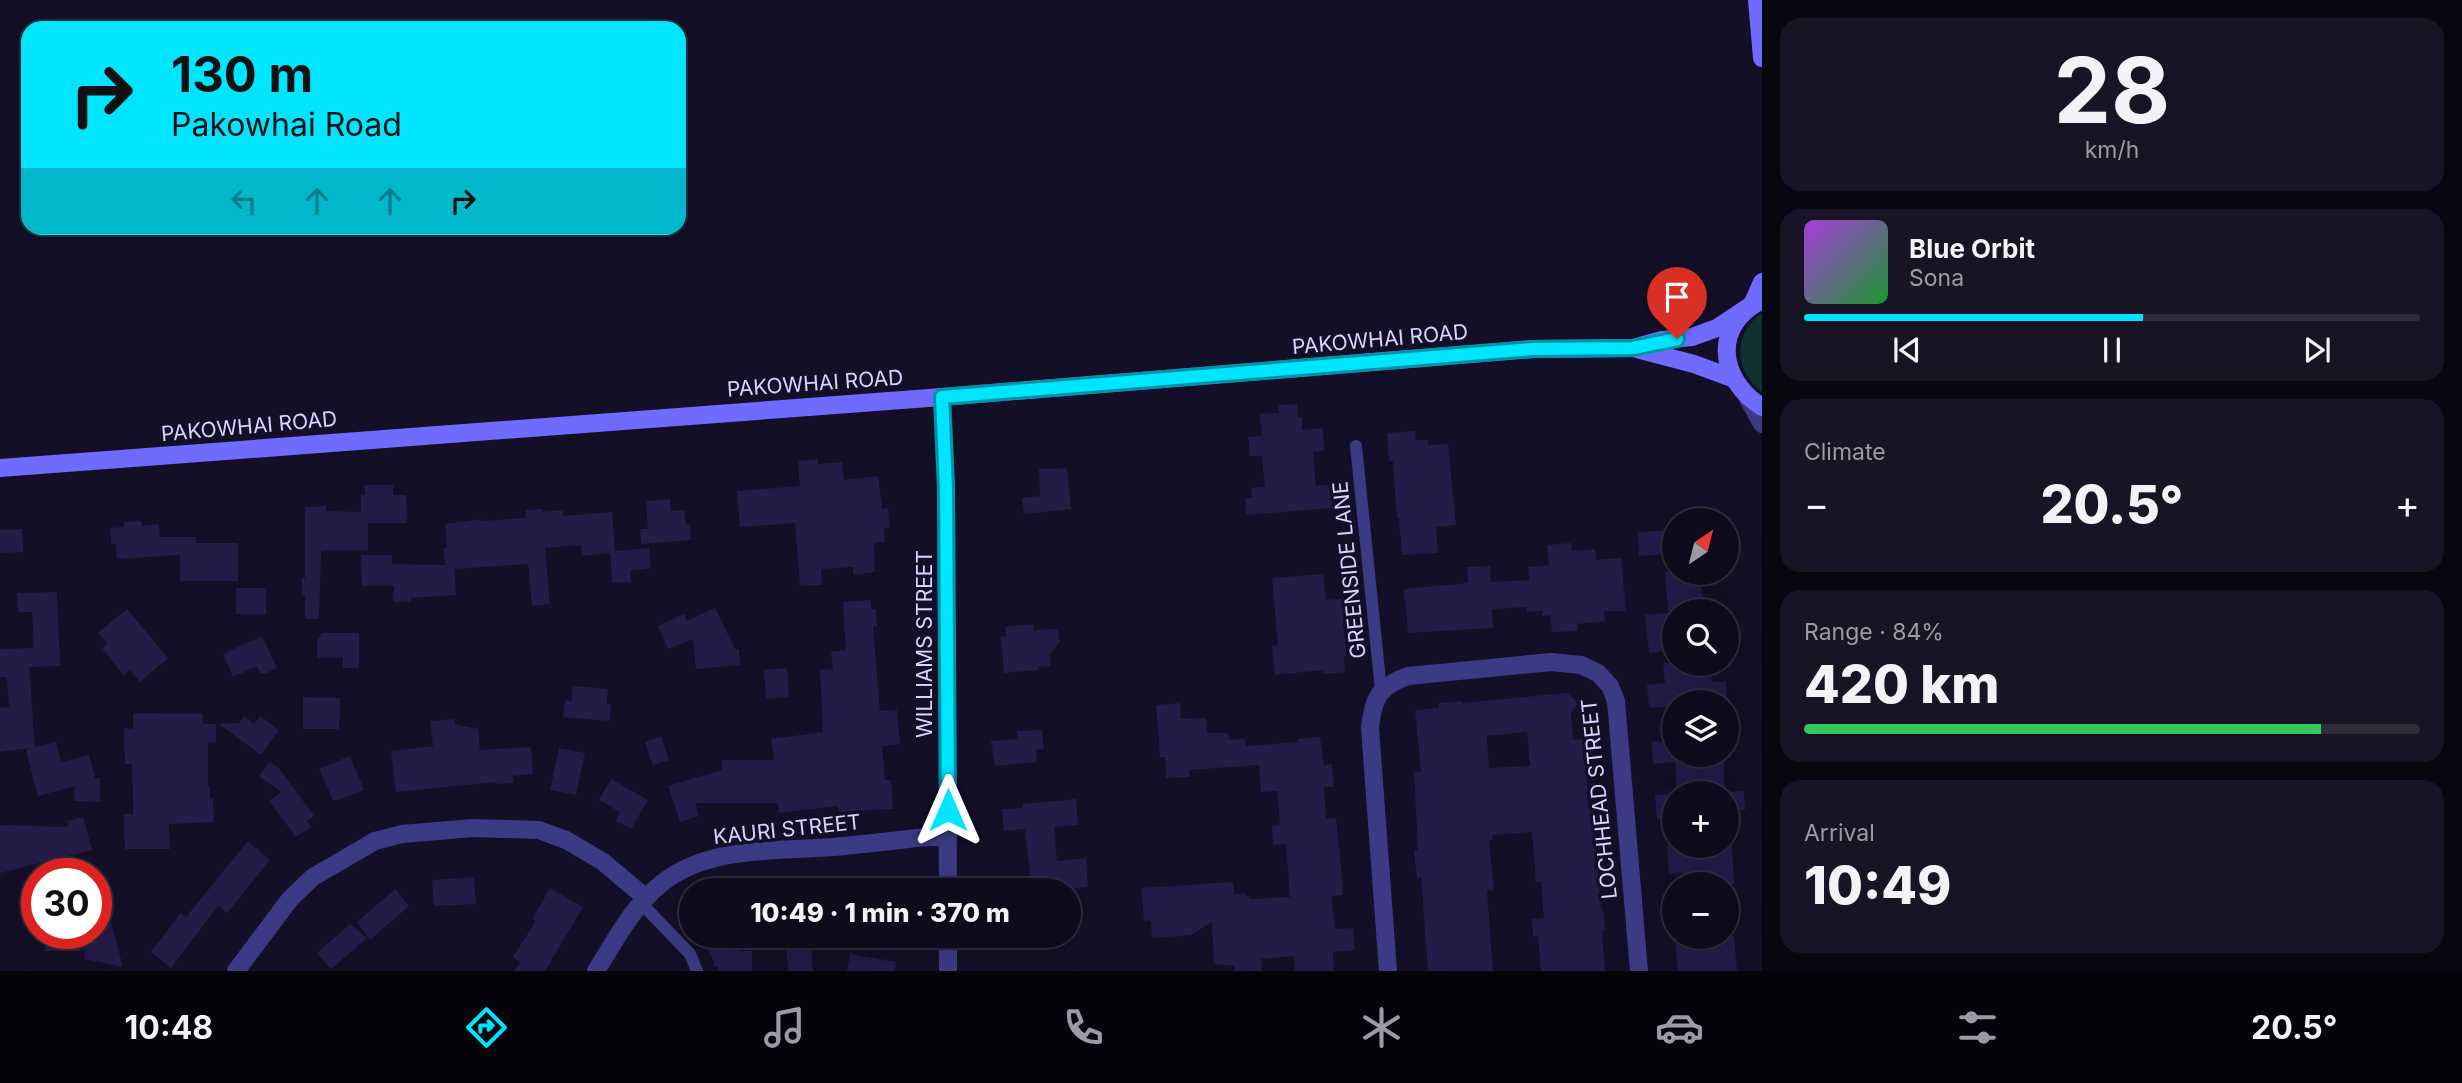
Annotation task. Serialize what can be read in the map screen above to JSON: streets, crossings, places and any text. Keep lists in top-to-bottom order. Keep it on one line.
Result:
{"streets":{"main road":["PAKOWHAI ROAD"],"street":["WILLIAMS STREET","LOCHHEAD STREET","KAURI STREET"],"lane":["GREENSIDE LANE"]},"crossings":[["PAKOWHAI ROAD","WILLIAMS STREET"],["GREENSIDE LANE","LOCHHEAD STREET"],["WILLIAMS STREET","KAURI STREET"]],"north":"top right","page":{"tile":[["28","km/h"],"Climate",["Range · 84%","420 km"],["Arrival","10:49"]],"turn":["130 m","Pakowhai Road"],"song":["Blue Orbit","Sona"],"heat":["−","20.5°","+"],"map_buttons":["+","−"],"limit":"30","trip":"10:49 · 1 min · 370 m","tabs":["10:48","20.5°"]}}
